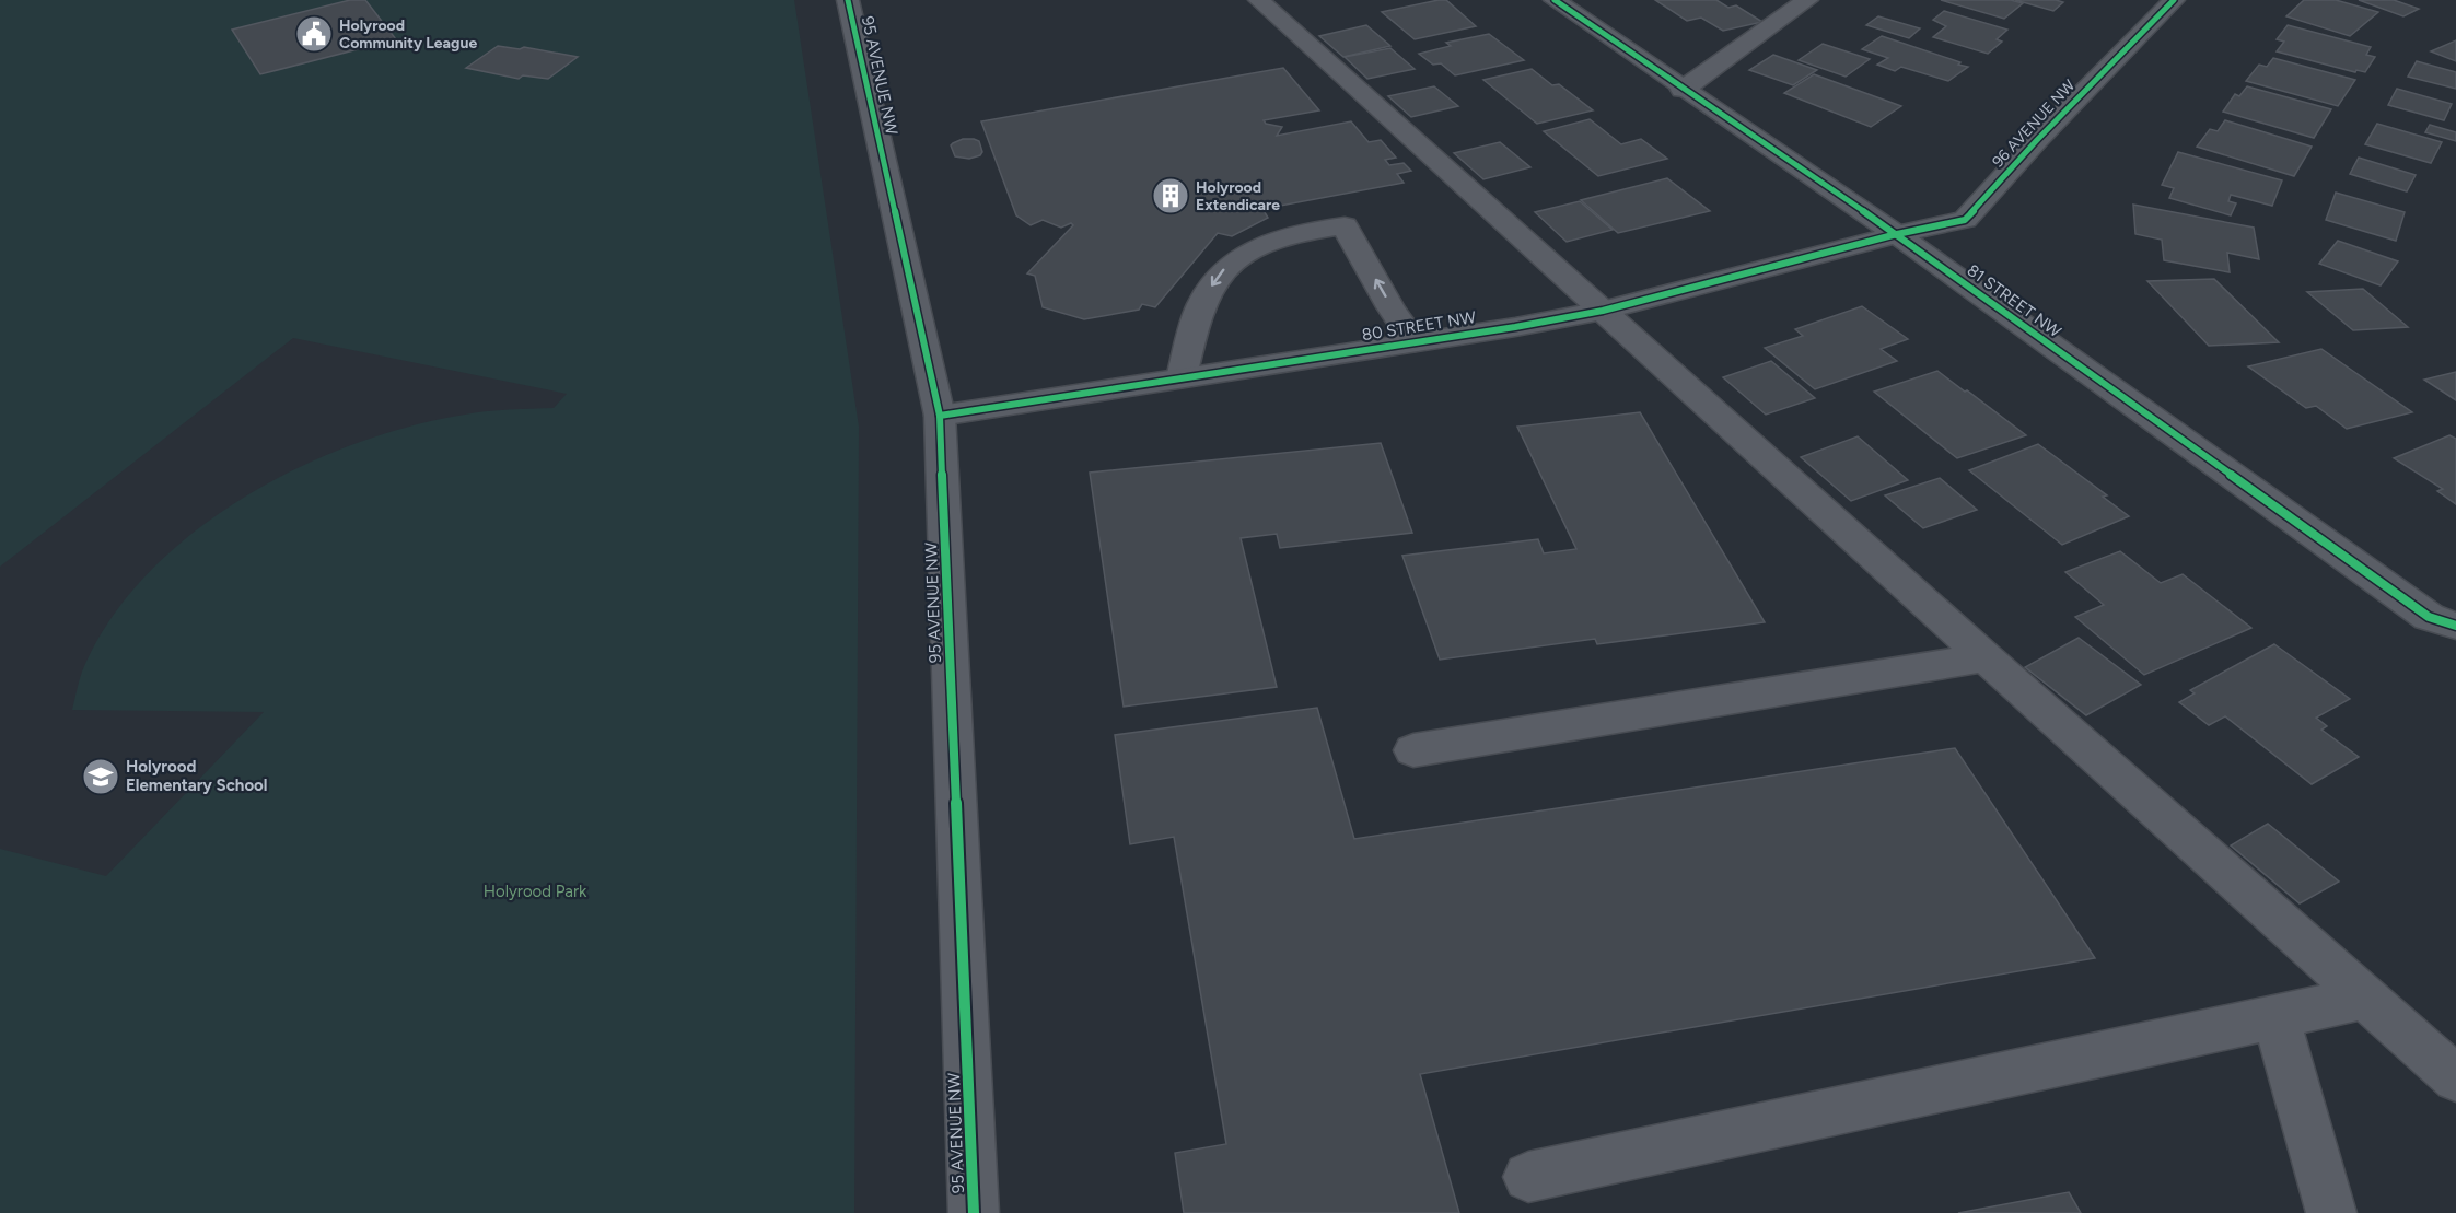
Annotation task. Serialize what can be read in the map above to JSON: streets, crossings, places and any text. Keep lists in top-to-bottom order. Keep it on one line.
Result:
{"streets":{"street":["95 AVENUE NW","96 AVENUE NW","81 STREET NW","80 STREET NW"]},"crossings":[["95 AVENUE NW","80 STREET NW"],["96 AVENUE NW","81 STREET NW"],["96 AVENUE NW","80 STREET NW"],["81 STREET NW","80 STREET NW"]],"parks":["Holyrood Park"],"places":{"public building":["Holyrood Community League"],"building":["Holyrood Extendicare"],"school or university":["Holyrood Elementary School"]}}
